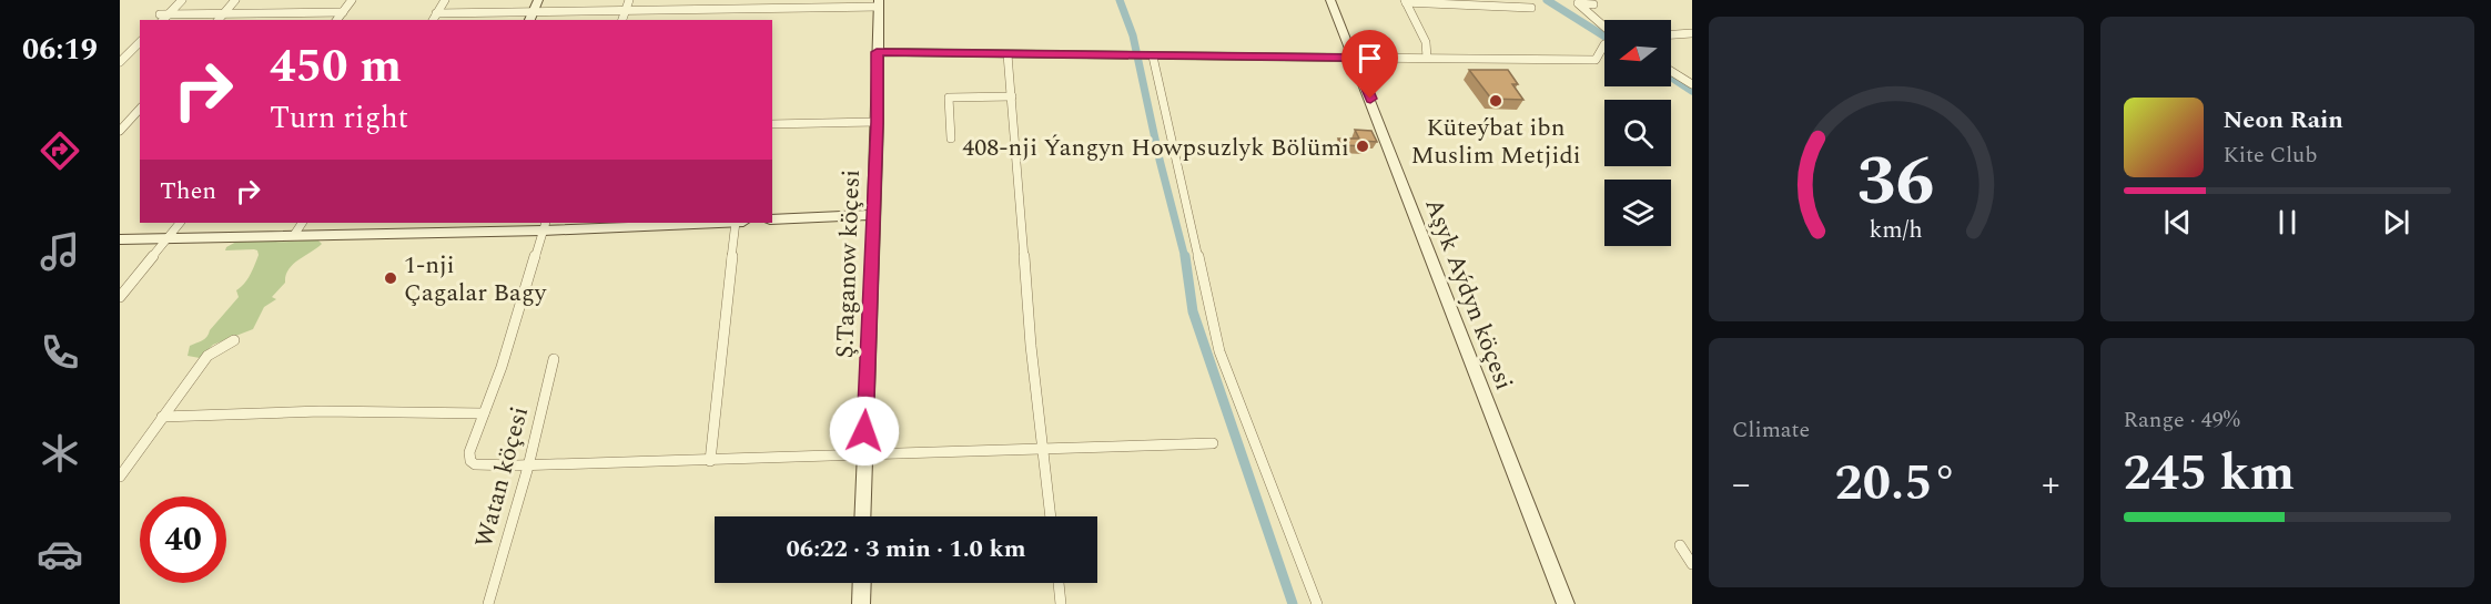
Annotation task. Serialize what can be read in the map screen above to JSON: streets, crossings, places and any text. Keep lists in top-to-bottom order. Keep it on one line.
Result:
{"streets":{"street":["Ş.Taganow köçesi","Aşyk Aýdyn köçesi","Watan köçesi"]},"places":["Küteýbat ibn Muslim Metjidi","408-nji Ýangyn Howpsuzlyk Bölümi","1-nji Çagalar Bagy"],"north":"left","page":{"tabs":"06:19","turn":["450 m","Turn right"],"song":["Neon Rain","Kite Club"],"then":"Then","tile":["Climate",["Range · 49%","245 km"]],"heat":["−","20.5°","+"],"limit":"40","trip":"06:22 · 3 min · 1.0 km","gauge":["36","km/h"]}}
